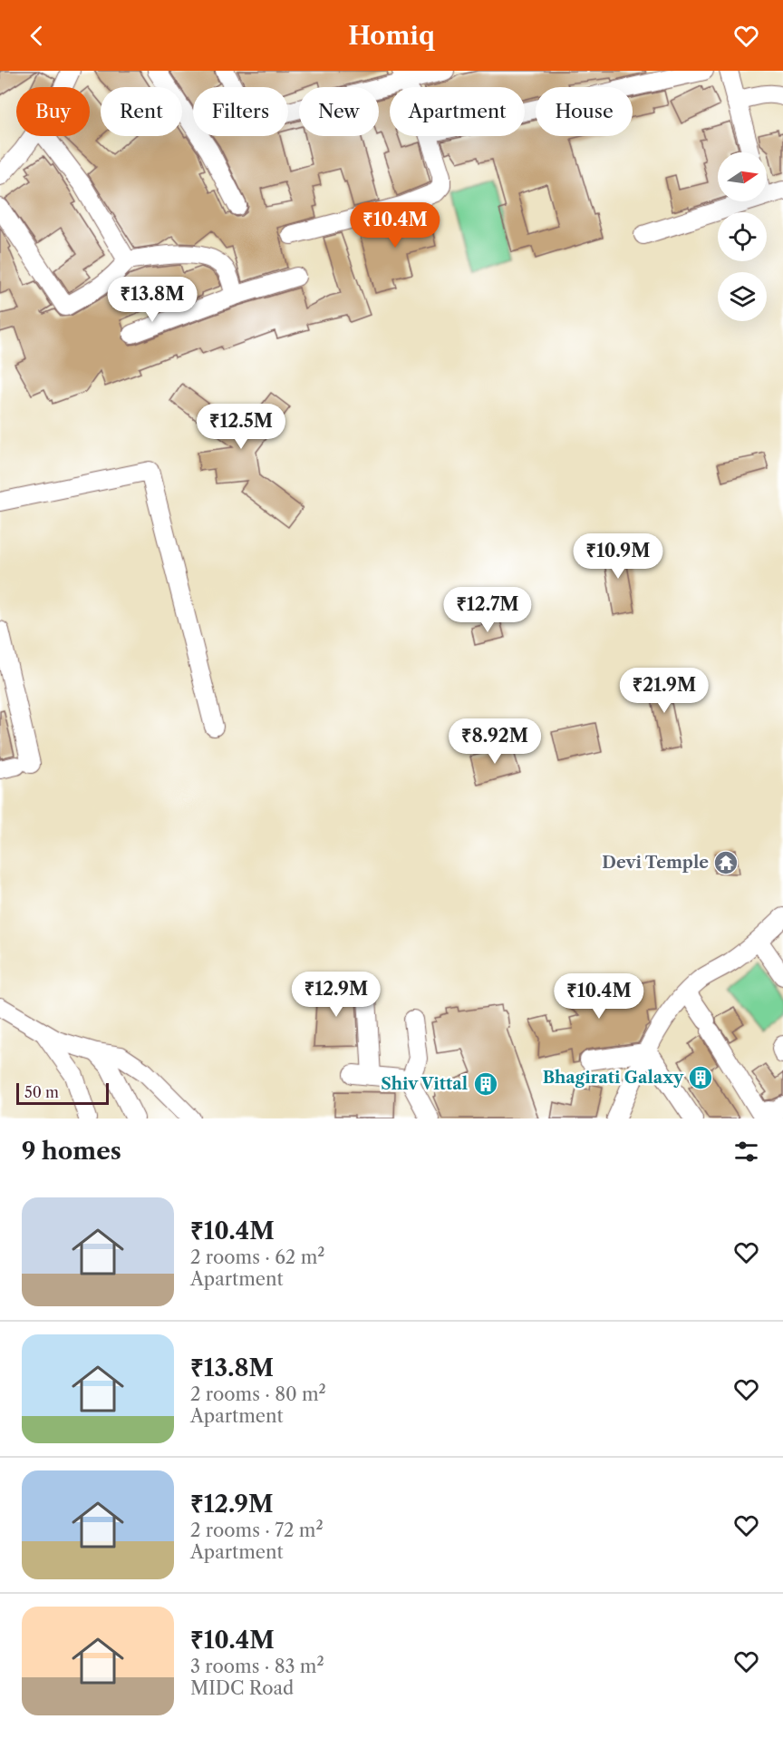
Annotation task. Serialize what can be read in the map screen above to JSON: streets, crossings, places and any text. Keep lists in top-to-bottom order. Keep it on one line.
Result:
{"places":{"temple":["Devi Temple"],"building":["Bhagirati Galaxy","Shiv Vittal"]},"scale_bar":"50 m","north":"right","page":{"header":"Homiq","chip":["Buy","Rent","Filters","New","Apartment","House"],"price":["₹10.4M","₹13.8M","₹12.5M","₹10.9M","₹12.7M","₹21.9M","₹8.92M","₹12.9M","₹10.4M"],"scale":"50 m","heading":"9 homes","list":[{"name":"₹10.4M","note":"2 rooms · 62 m² · Apartment"},{"name":"₹13.8M","note":"2 rooms · 80 m² · Apartment"},{"name":"₹12.9M","note":"2 rooms · 72 m² · Apartment"},{"name":"₹10.4M","note":"3 rooms · 83 m² · MIDC Road"}]}}
